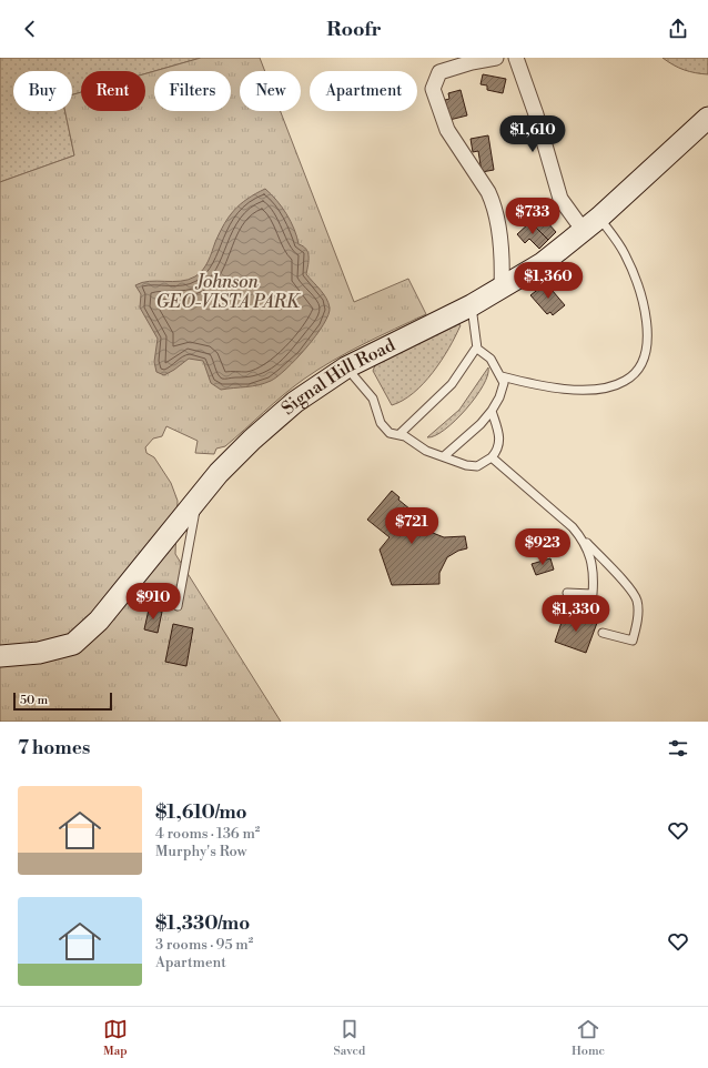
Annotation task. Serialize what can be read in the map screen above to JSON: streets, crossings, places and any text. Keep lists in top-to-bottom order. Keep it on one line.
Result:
{"streets":{"street":["Signal Hill Road"]},"parks":["Johnson GEO-VISTA PARK"],"scale_bar":"50 m","page":{"header":"Roofr","chip":["Buy","Rent","Filters","New","Apartment"],"price":["$1,610","$733","$1,360","$721","$923","$910","$1,330"],"scale":"50 m","heading":"7 homes","list":[{"name":"$1,610/mo","note":"4 rooms · 136 m² · Murphy's Row"},{"name":"$1,330/mo","note":"3 rooms · 95 m² · Apartment"}],"tabs":["Map","Saved","Home"]}}
